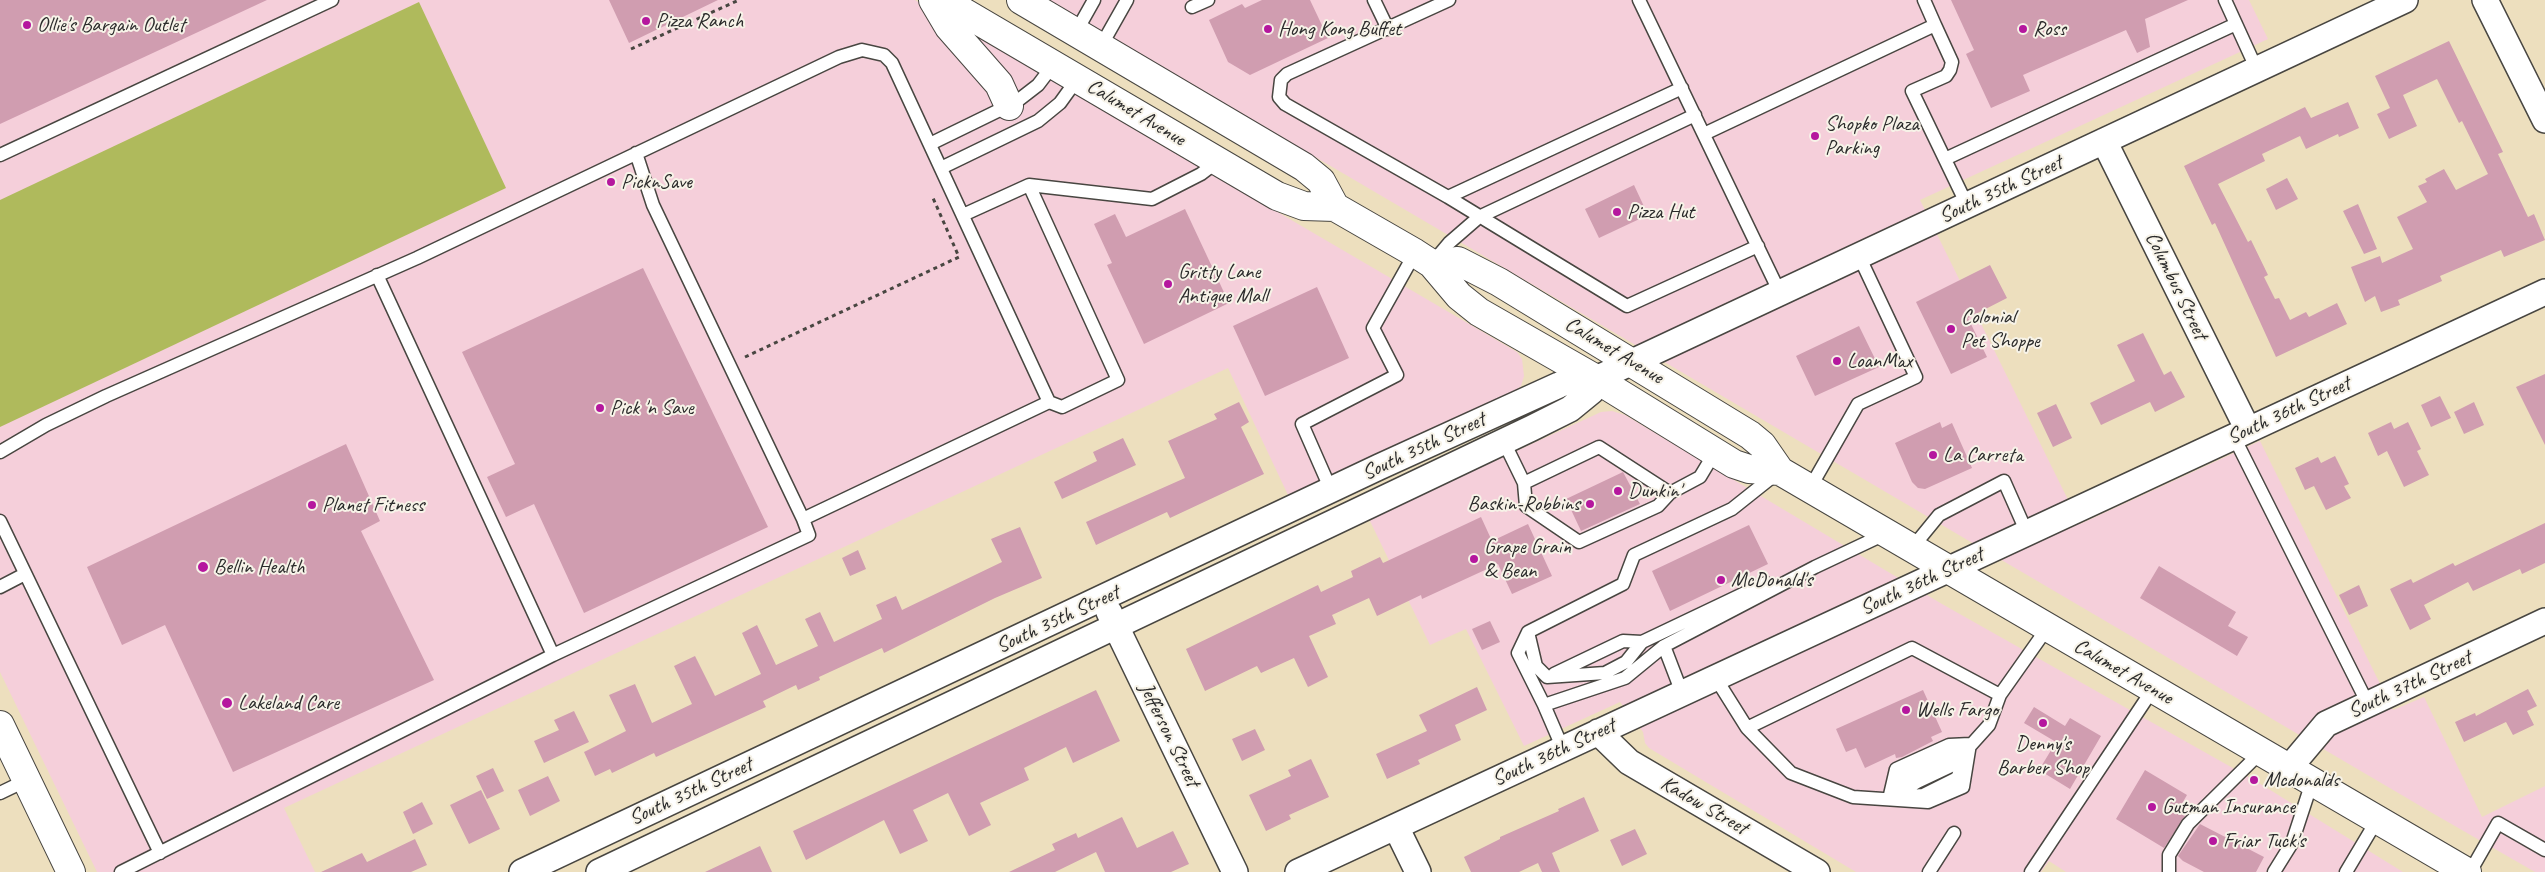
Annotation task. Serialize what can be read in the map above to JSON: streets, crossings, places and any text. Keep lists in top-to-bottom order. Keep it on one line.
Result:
{"streets":{"main road":["Calumet Avenue"],"street":["South 35th Street","Columbus Street","South 36th Street","South 37th Street","Jefferson Street","Kadow Street"]},"crossings":[["Calumet Avenue","South 35th Street"],["Calumet Avenue","South 36th Street"],["Calumet Avenue","South 37th Street"],["South 35th Street","Columbus Street"],["South 35th Street","Jefferson Street"],["Columbus Street","South 36th Street"],["South 36th Street","Kadow Street"]],"places":["Pizza Ranch","Ollie's Bargain Outlet","Hong Kong Buffet","Ross","Shopko Plaza Parking","PicknSave","Pizza Hut","Gritty Lane Antique Mall","Colonial Pet Shoppe","LoanMax","Pick 'n Save","La Carreta","Dunkin'","Baskin-Robbins","Planet Fitness","Grape Grain & Bean","Bellin Health","McDonald's","Lakeland Care","Wells Fargo","Denny's Barber Shop","Mcdonalds","Gutman Insurance","Friar Tuck's"]}
